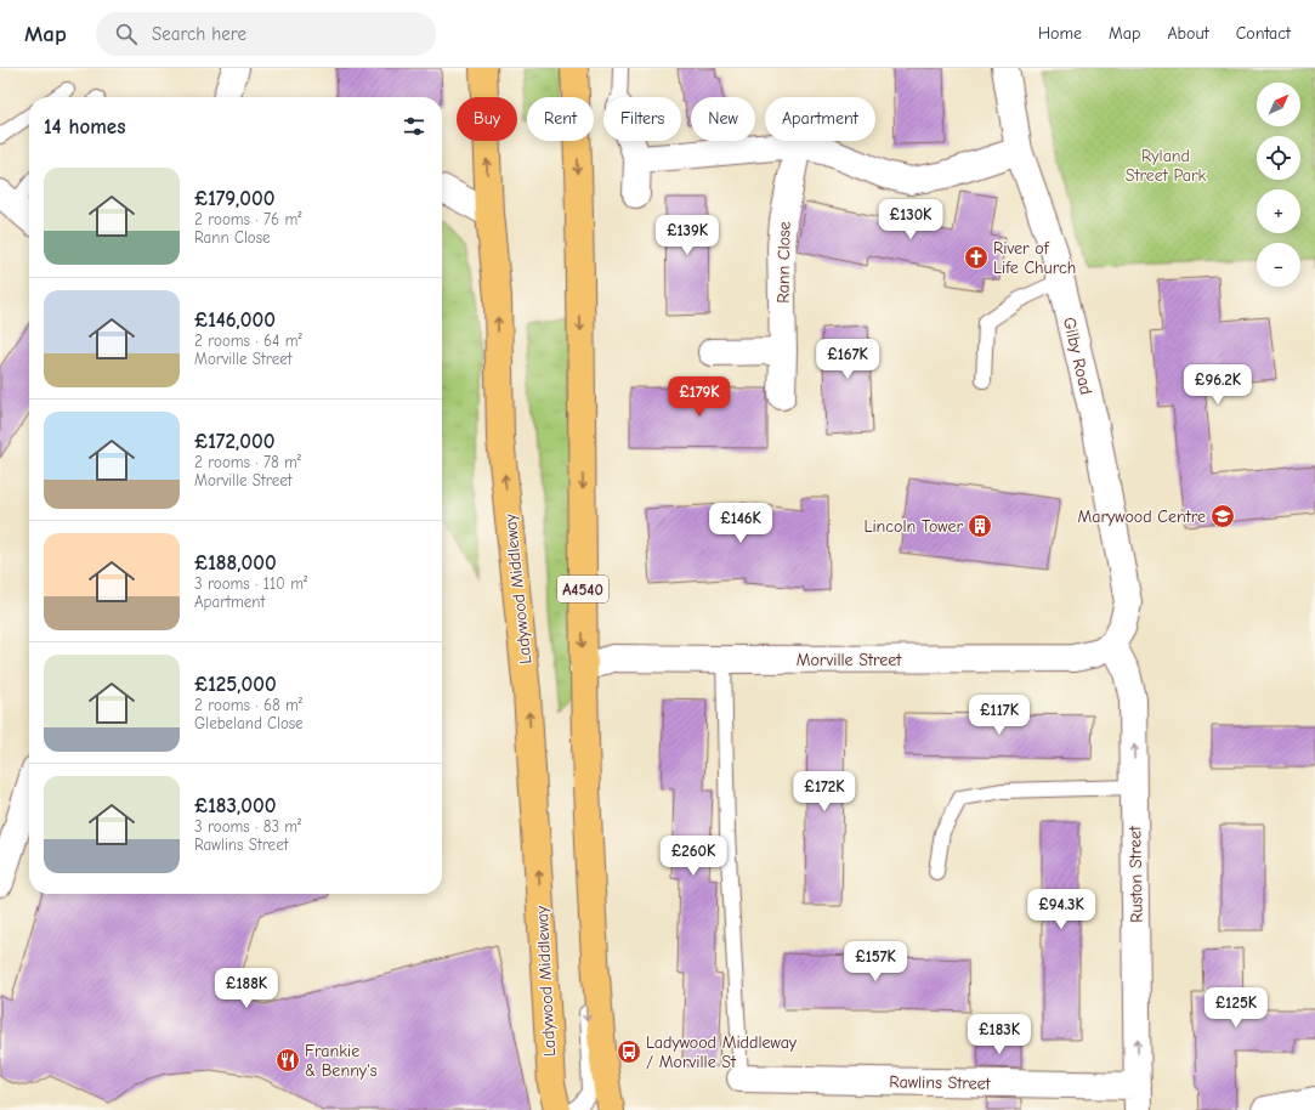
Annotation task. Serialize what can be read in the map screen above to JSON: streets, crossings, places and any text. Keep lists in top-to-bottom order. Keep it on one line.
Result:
{"streets":{"highway":["Ladywood Middleway","A4540"],"street":["Rann Close","Gilby Road","Morville Street","Ruston Street","Rawlins Street"]},"crossings":[["Gilby Road","Morville Street"],["Gilby Road","Ruston Street"],["A4540","Morville Street"],["Morville Street","Ruston Street"],["Ruston Street","Rawlins Street"]],"one_way":["Ruston Street"],"parks":["Ryland Street Park"],"places":{"church":["River of Life Church"],"school or university":["Marywood Centre"],"building":["Lincoln Tower"],"bus stop":["Ladywood Middleway / Morville St"],"restaurant":["Frankie & Benny's"]},"north":"top right","page":{"header":"Map","search":"Search here","nav":["Home","Map","About","Contact"],"map_buttons":["+","−"],"chip":["Buy","Rent","Filters","New","Apartment"],"heading":"14 homes","list":[{"name":"£179,000","note":"2 rooms · 76 m² · Rann Close"},{"name":"£146,000","note":"2 rooms · 64 m² · Morville Street"},{"name":"£172,000","note":"2 rooms · 78 m² · Morville Street"},{"name":"£188,000","note":"3 rooms · 110 m² · Apartment"},{"name":"£125,000","note":"2 rooms · 68 m² · Glebeland Close"},{"name":"£183,000","note":"3 rooms · 83 m² · Rawlins Street"}],"price":["£130K","£139K","£167K","£96.2K","£179K","£146K","£117K","£172K","£260K","£94.3K","£157K","£188K","£125K","£183K"]}}
